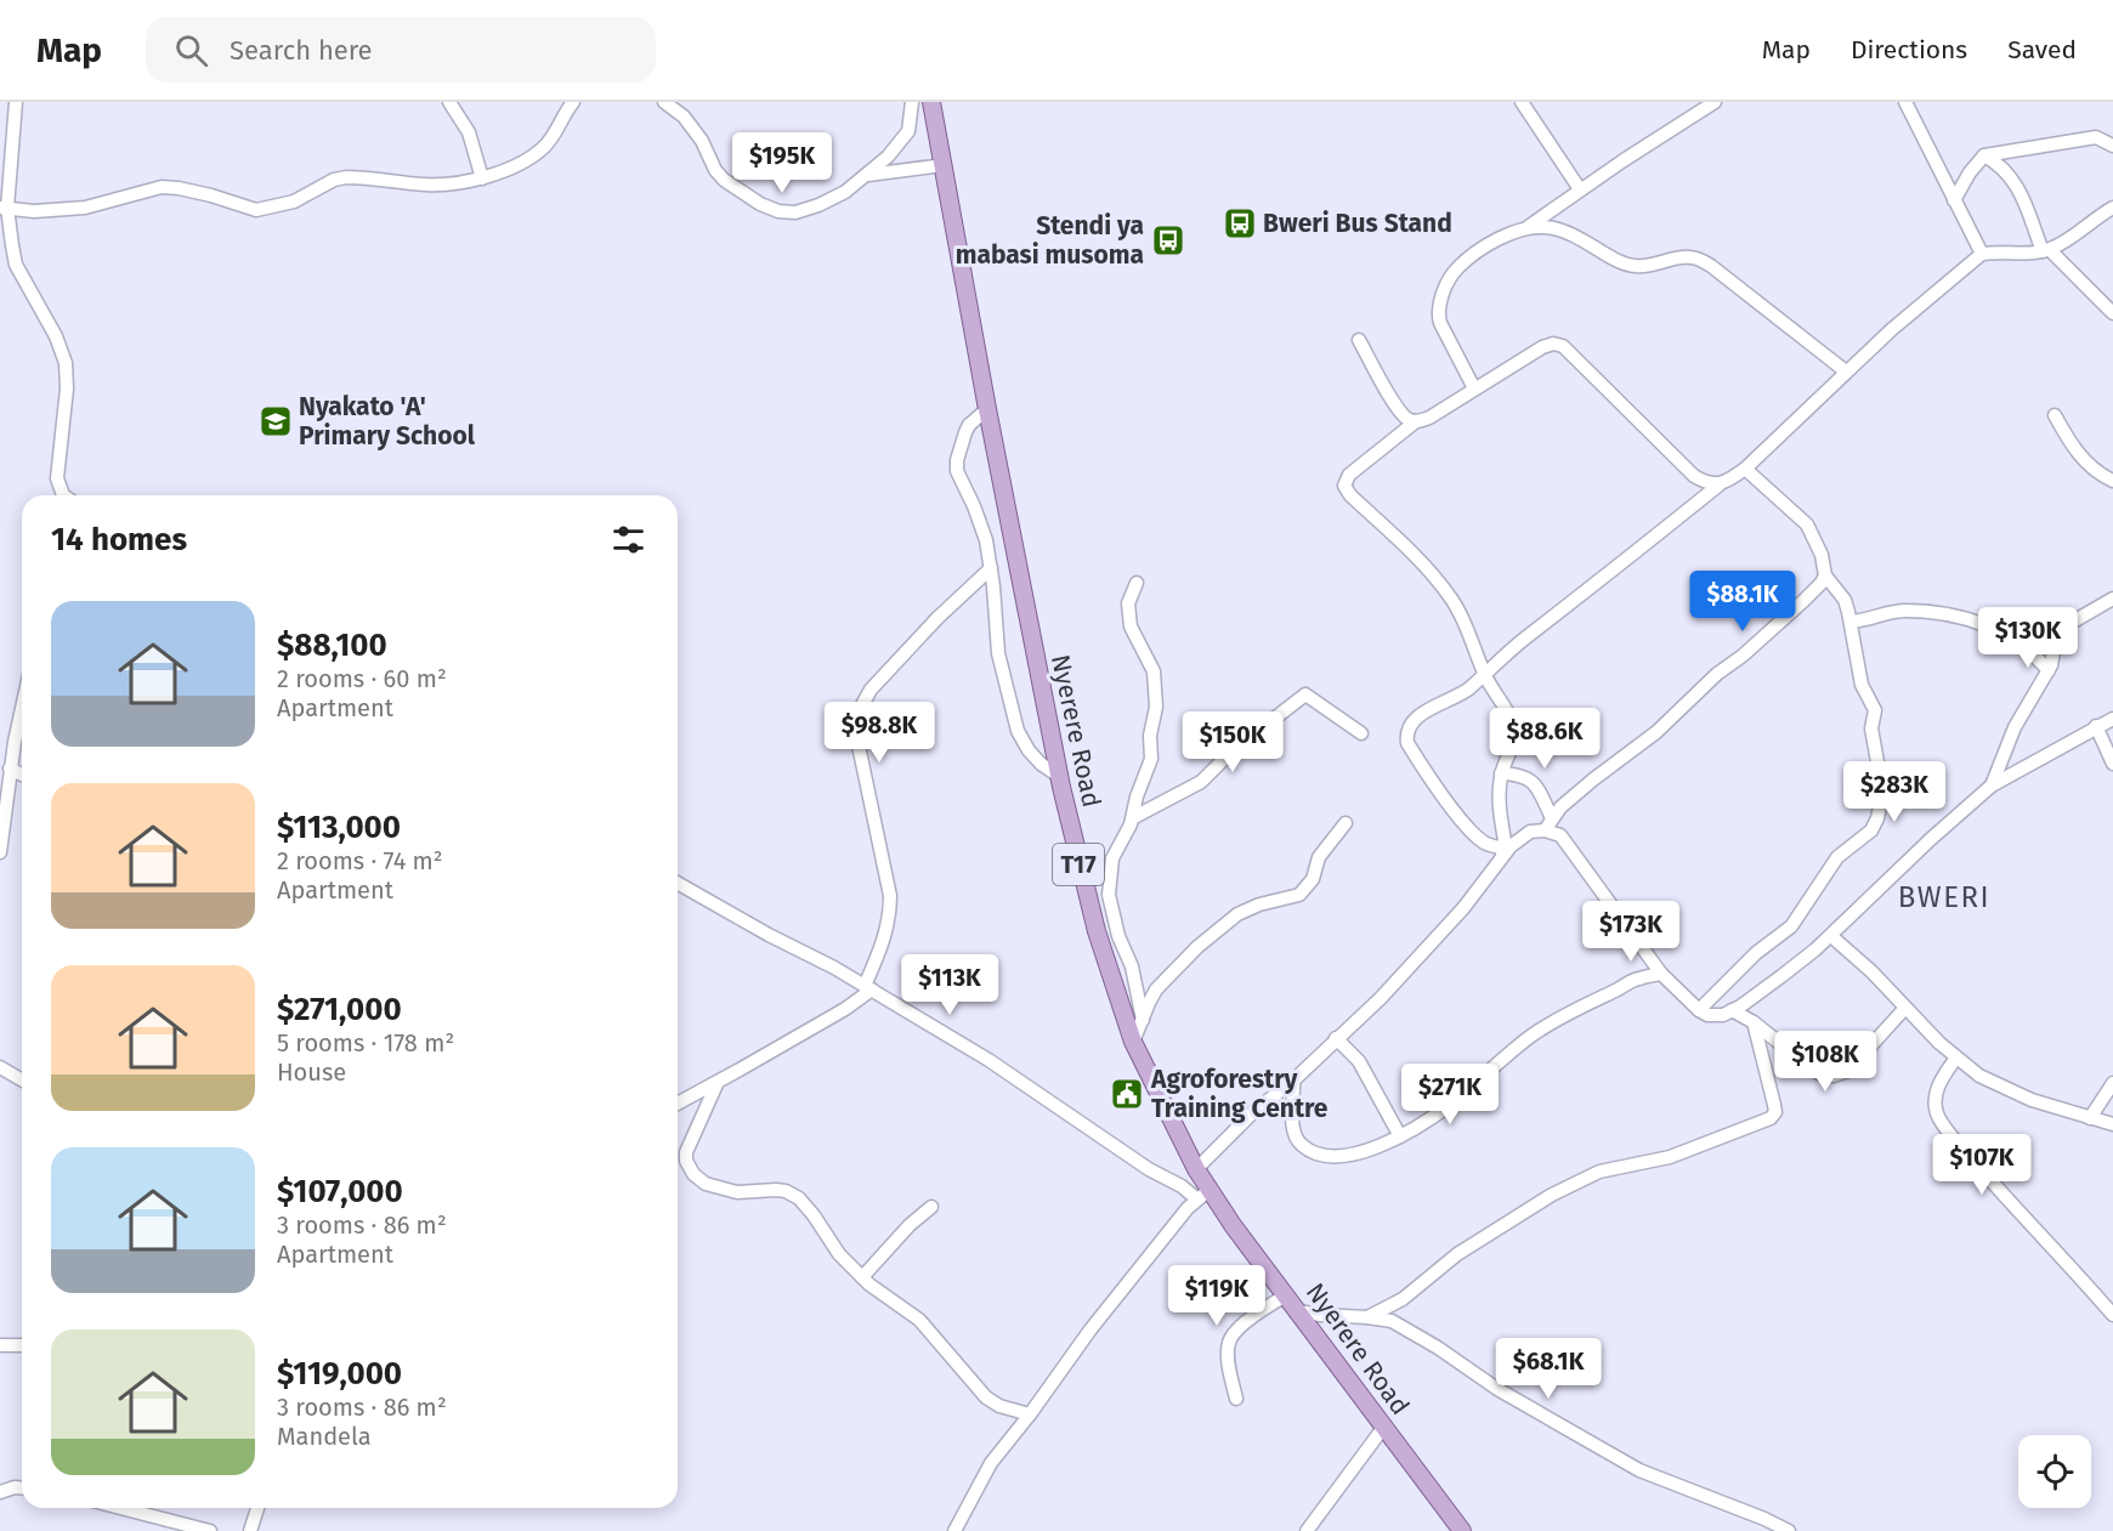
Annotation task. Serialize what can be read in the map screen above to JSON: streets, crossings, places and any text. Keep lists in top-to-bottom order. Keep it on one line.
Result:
{"streets":{"main road":["Nyerere Road","T17"]},"districts":["BWERI"],"places":{"bus stop":["Bweri Bus Stand","Stendi ya mabasi musoma"],"school or university":["Nyakato 'A' Primary School"],"public building":["Agroforestry Training Centre"]},"page":{"header":"Map","search":"Search here","nav":["Map","Directions","Saved"],"price":["$195K","$88.1K","$130K","$98.8K","$88.6K","$150K","$283K","$173K","$113K","$108K","$271K","$107K","$119K","$68.1K"],"heading":"14 homes","list":[{"name":"$88,100","note":"2 rooms · 60 m² · Apartment"},{"name":"$113,000","note":"2 rooms · 74 m² · Apartment"},{"name":"$271,000","note":"5 rooms · 178 m² · House"},{"name":"$107,000","note":"3 rooms · 86 m² · Apartment"},{"name":"$119,000","note":"3 rooms · 86 m² · Mandela"}]}}
